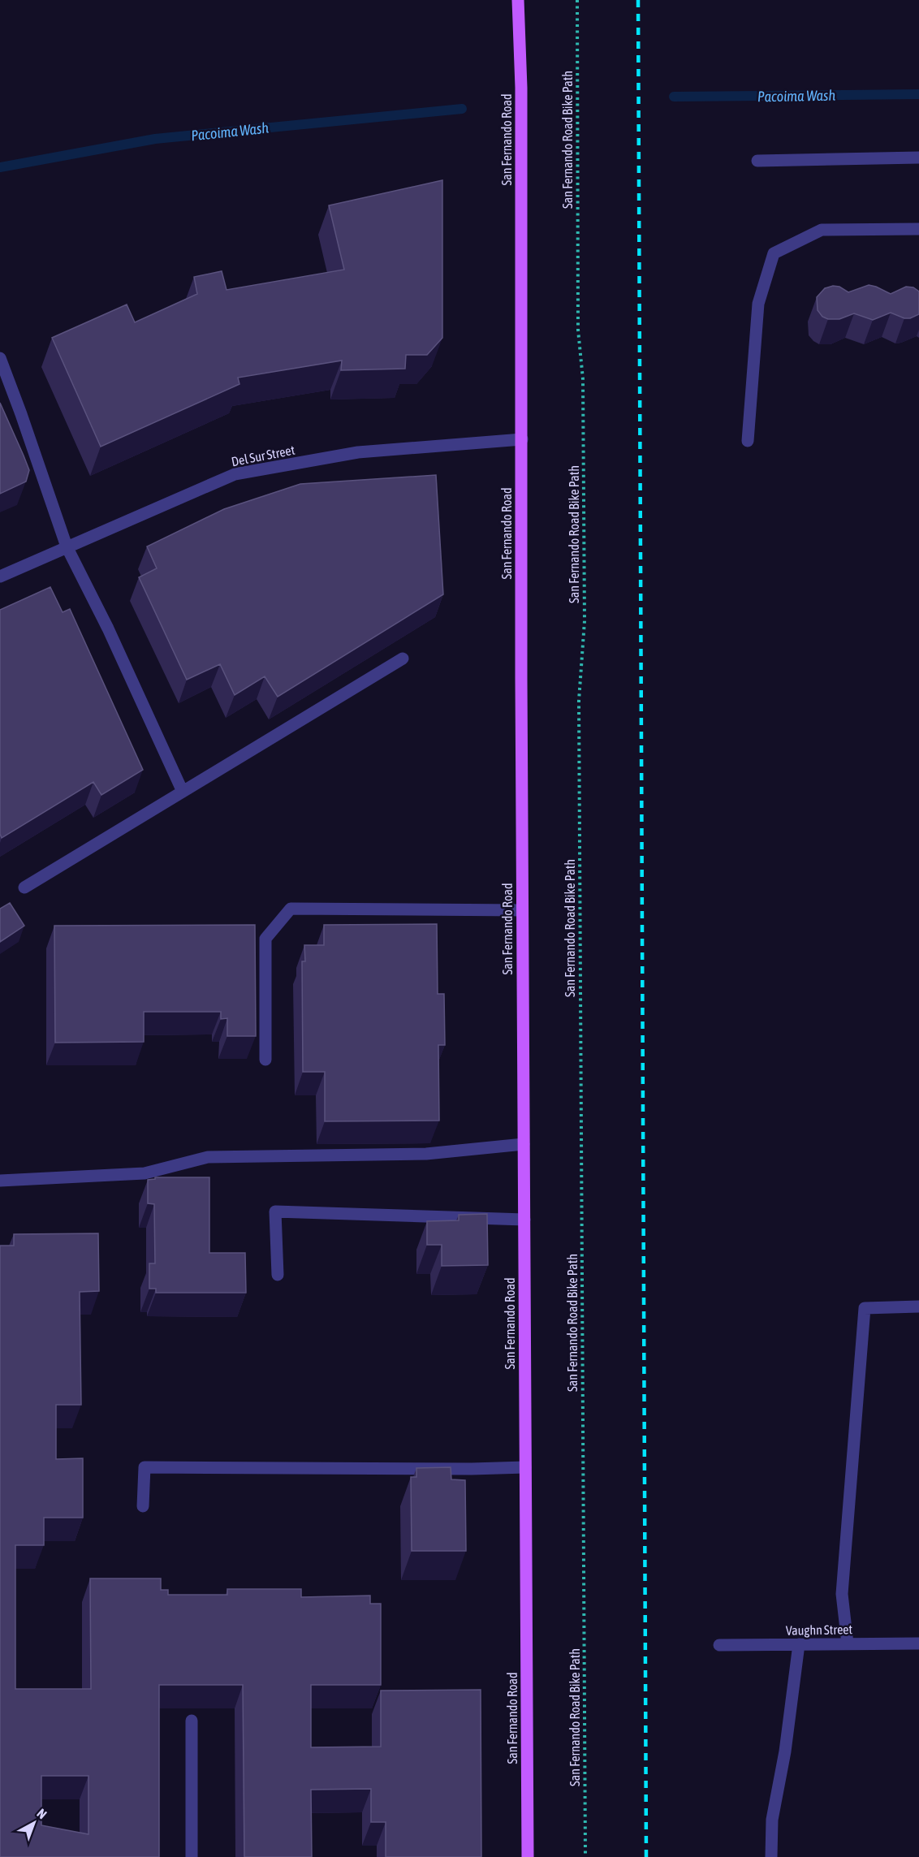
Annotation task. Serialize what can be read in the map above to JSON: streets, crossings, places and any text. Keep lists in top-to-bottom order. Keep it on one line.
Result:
{"streets":{"main road":["San Fernando Road"],"street":["Del Sur Street","Vaughn Street"],"path":["San Fernando Road Bike Path"]},"crossings":[["San Fernando Road","Del Sur Street"]],"water":["Pacoima Wash"],"north":"top right"}
